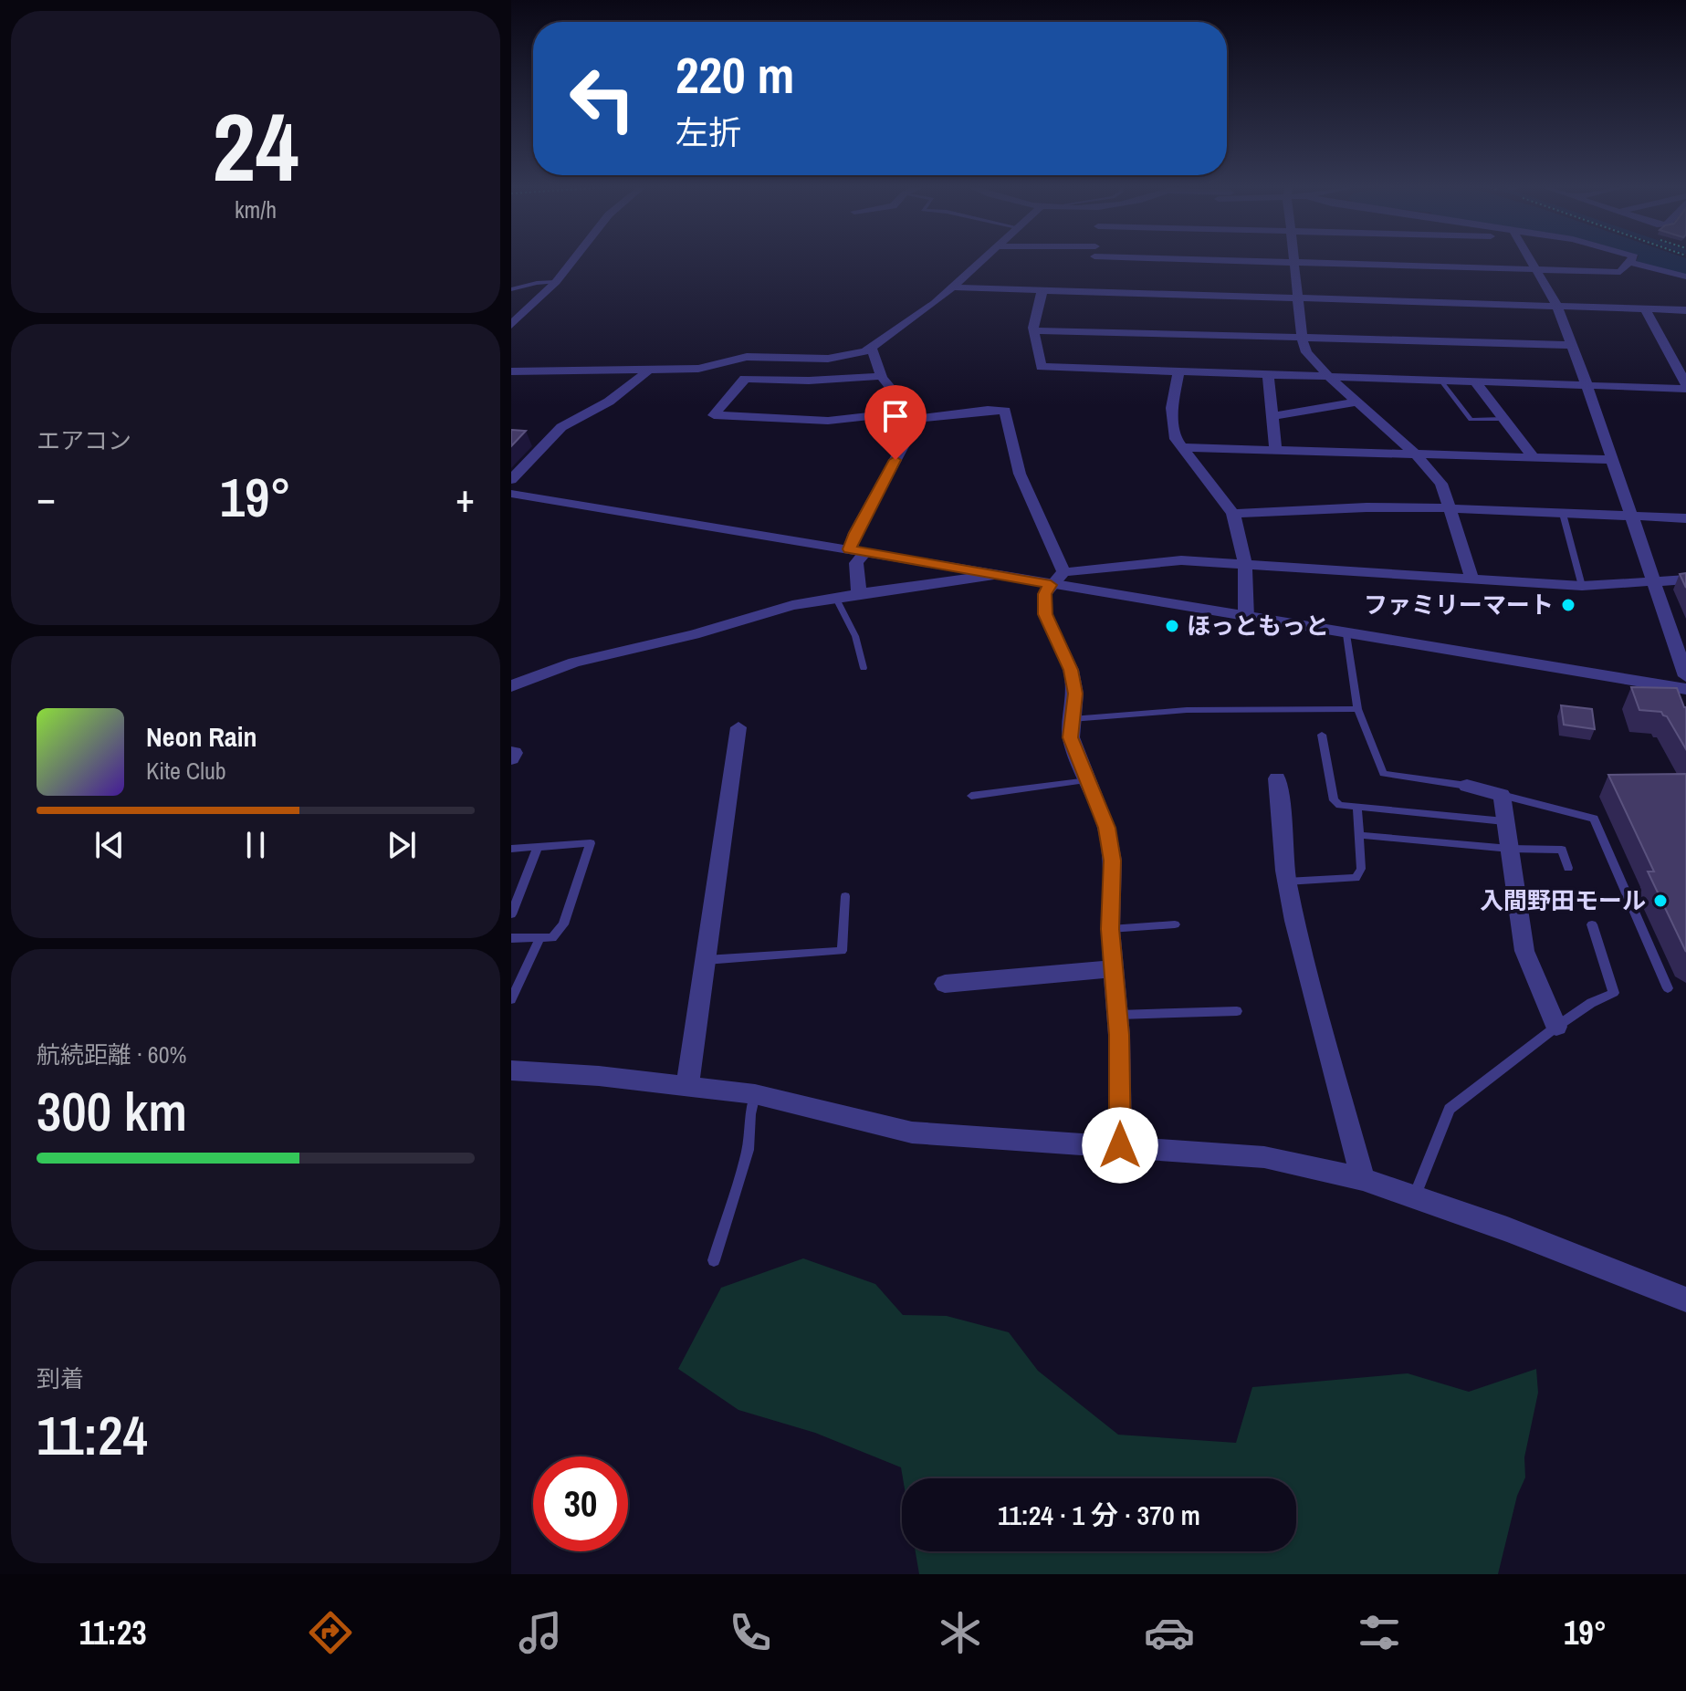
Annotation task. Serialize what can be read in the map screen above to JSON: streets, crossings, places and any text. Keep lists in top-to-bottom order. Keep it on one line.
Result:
{"places":["ファミリーマート","ほっともっと","入間野田モール"],"page":{"tile":[["24","km/h"],"エアコン",["航続距離 · 60%","300 km"],["到着","11:24"]],"turn":["220 m","左折"],"heat":["−","19°","+"],"song":["Neon Rain","Kite Club"],"limit":"30","trip":"11:24 · 1 分 · 370 m","tabs":["11:23","19°"]}}
